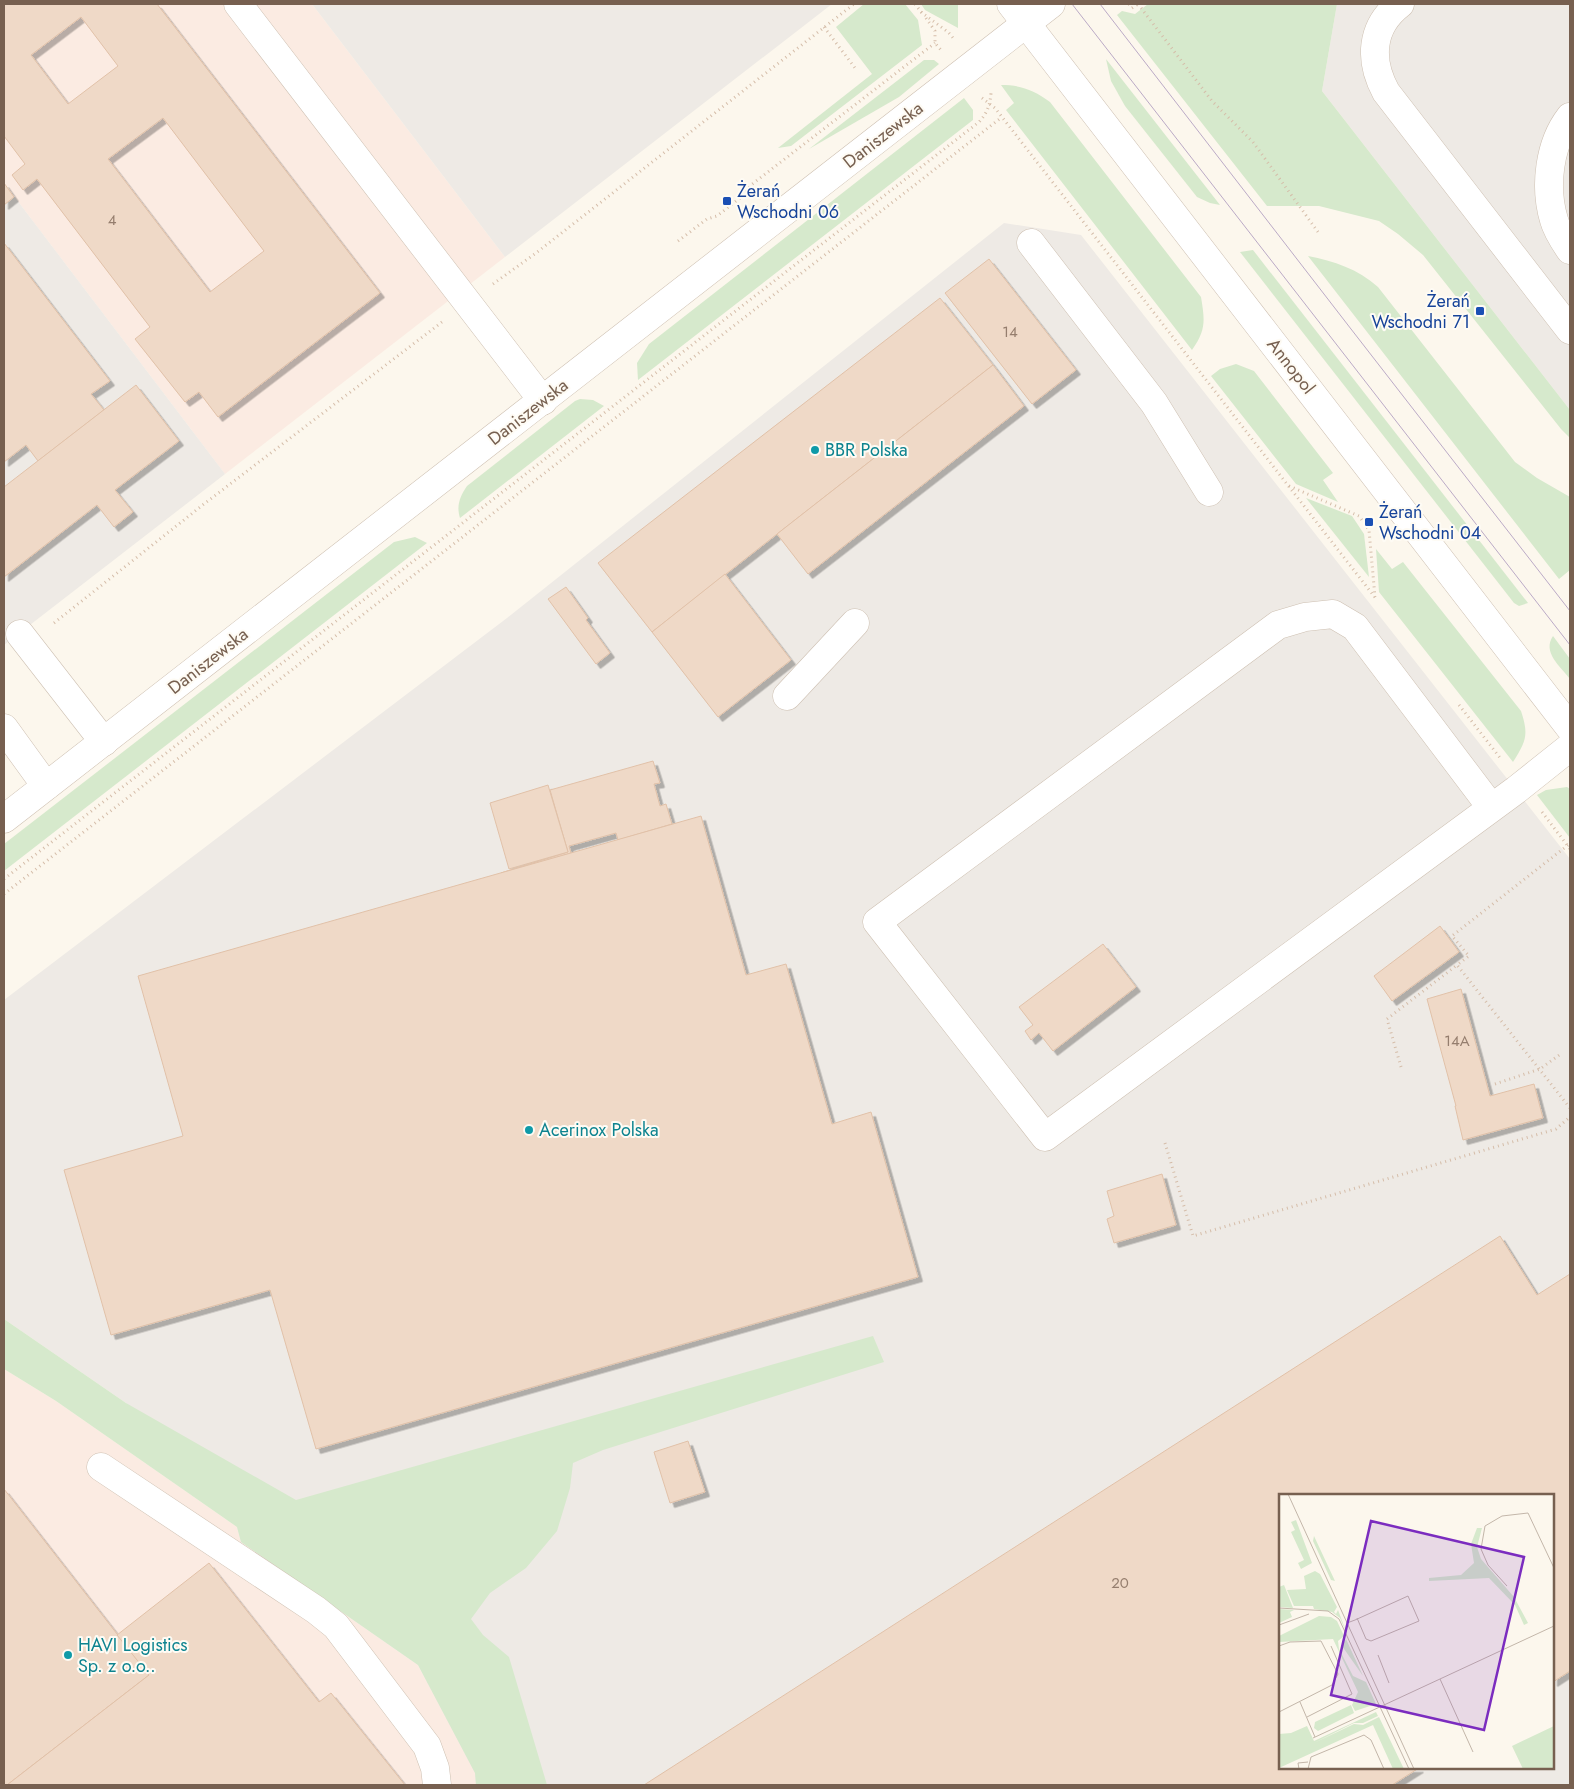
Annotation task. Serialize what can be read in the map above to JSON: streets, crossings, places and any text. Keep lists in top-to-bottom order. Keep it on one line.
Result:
{"streets":{"street":["Daniszewska","Annopol"]},"crossings":[["Daniszewska","Annopol"]],"places":{"transit":["Żerań Wschodni 06","Żerań Wschodni 71","Żerań Wschodni 04"],"other":["BBR Polska","Acerinox Polska","HAVI Logistics Sp. z o.o.."]},"house_numbers":["4","14","14A","20"]}
